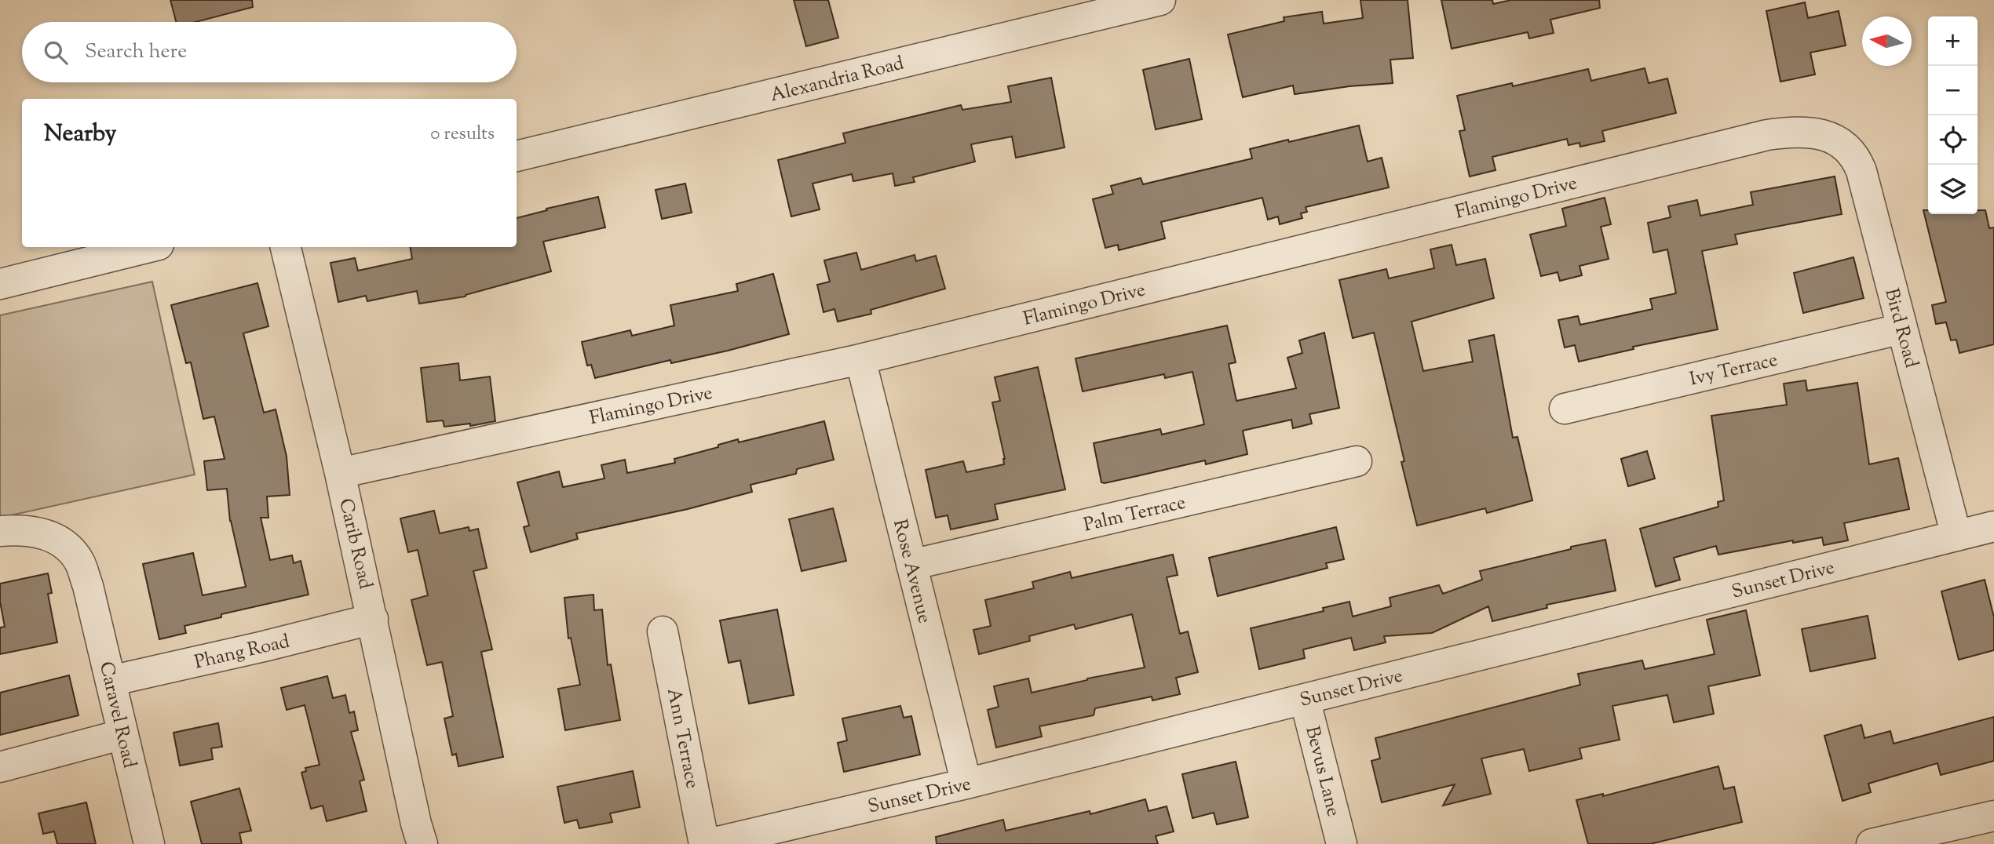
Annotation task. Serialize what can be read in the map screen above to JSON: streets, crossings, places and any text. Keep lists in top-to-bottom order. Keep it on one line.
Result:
{"streets":{"street":["Alexandria Road","Flamingo Drive","Bird Road","Ivy Terrace","Palm Terrace","Carib Road","Rose Avenue","Sunset Drive","Phang Road","Caravel Road","Ann Terrace","Bevus Lane"]},"crossings":[["Flamingo Drive","Bird Road"],["Flamingo Drive","Carib Road"],["Flamingo Drive","Rose Avenue"],["Bird Road","Ivy Terrace"],["Bird Road","Sunset Drive"],["Palm Terrace","Rose Avenue"],["Carib Road","Phang Road"],["Rose Avenue","Sunset Drive"],["Sunset Drive","Ann Terrace"],["Sunset Drive","Bevus Lane"],["Phang Road","Caravel Road"]],"north":"left","page":{"map_buttons":["+","−"],"search":"Search here","heading":["Nearby","0 results"]}}
